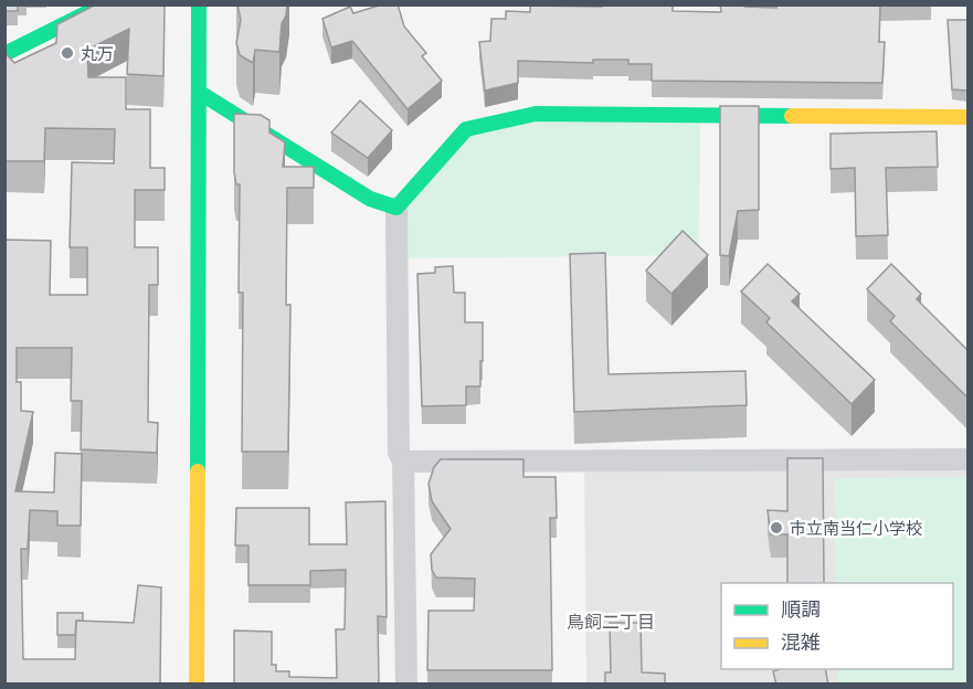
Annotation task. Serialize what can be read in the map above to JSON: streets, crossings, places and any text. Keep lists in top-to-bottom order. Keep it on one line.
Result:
{"districts":["鳥飼二丁目"],"places":["丸万","市立南当仁小学校"],"legend":["順調","混雑"]}
